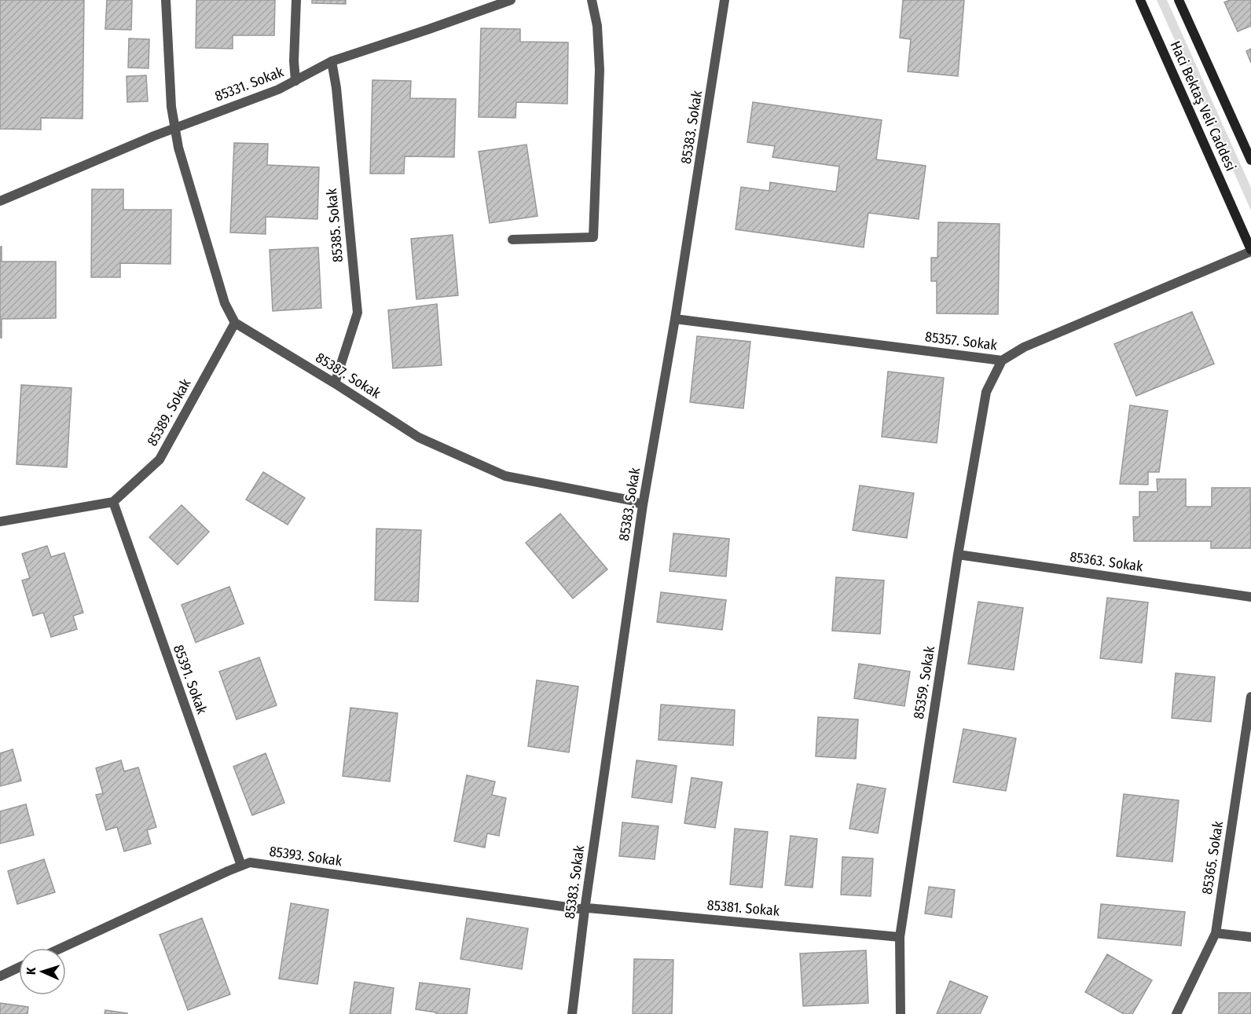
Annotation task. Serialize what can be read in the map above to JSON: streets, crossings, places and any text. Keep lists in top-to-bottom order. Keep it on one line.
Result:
{"streets":{"main road":["Haci Bektaş Veli Caddesi"],"street":["85331. Sokak","85383. Sokak","85385. Sokak","85357. Sokak","85387. Sokak","85389. Sokak","85363. Sokak","85391. Sokak","85359. Sokak","85393. Sokak","85365. Sokak","85381. Sokak"]},"crossings":[["85331. Sokak","85385. Sokak"],["Haci Bektaş Veli Caddesi","85357. Sokak"],["85383. Sokak","85357. Sokak"],["85383. Sokak","85387. Sokak"],["85383. Sokak","85393. Sokak"],["85383. Sokak","85381. Sokak"],["85385. Sokak","85387. Sokak"],["85357. Sokak","85359. Sokak"],["85387. Sokak","85389. Sokak"],["85389. Sokak","85391. Sokak"],["85363. Sokak","85359. Sokak"],["85391. Sokak","85393. Sokak"],["85359. Sokak","85381. Sokak"],["85393. Sokak","85381. Sokak"]],"north":"left"}
